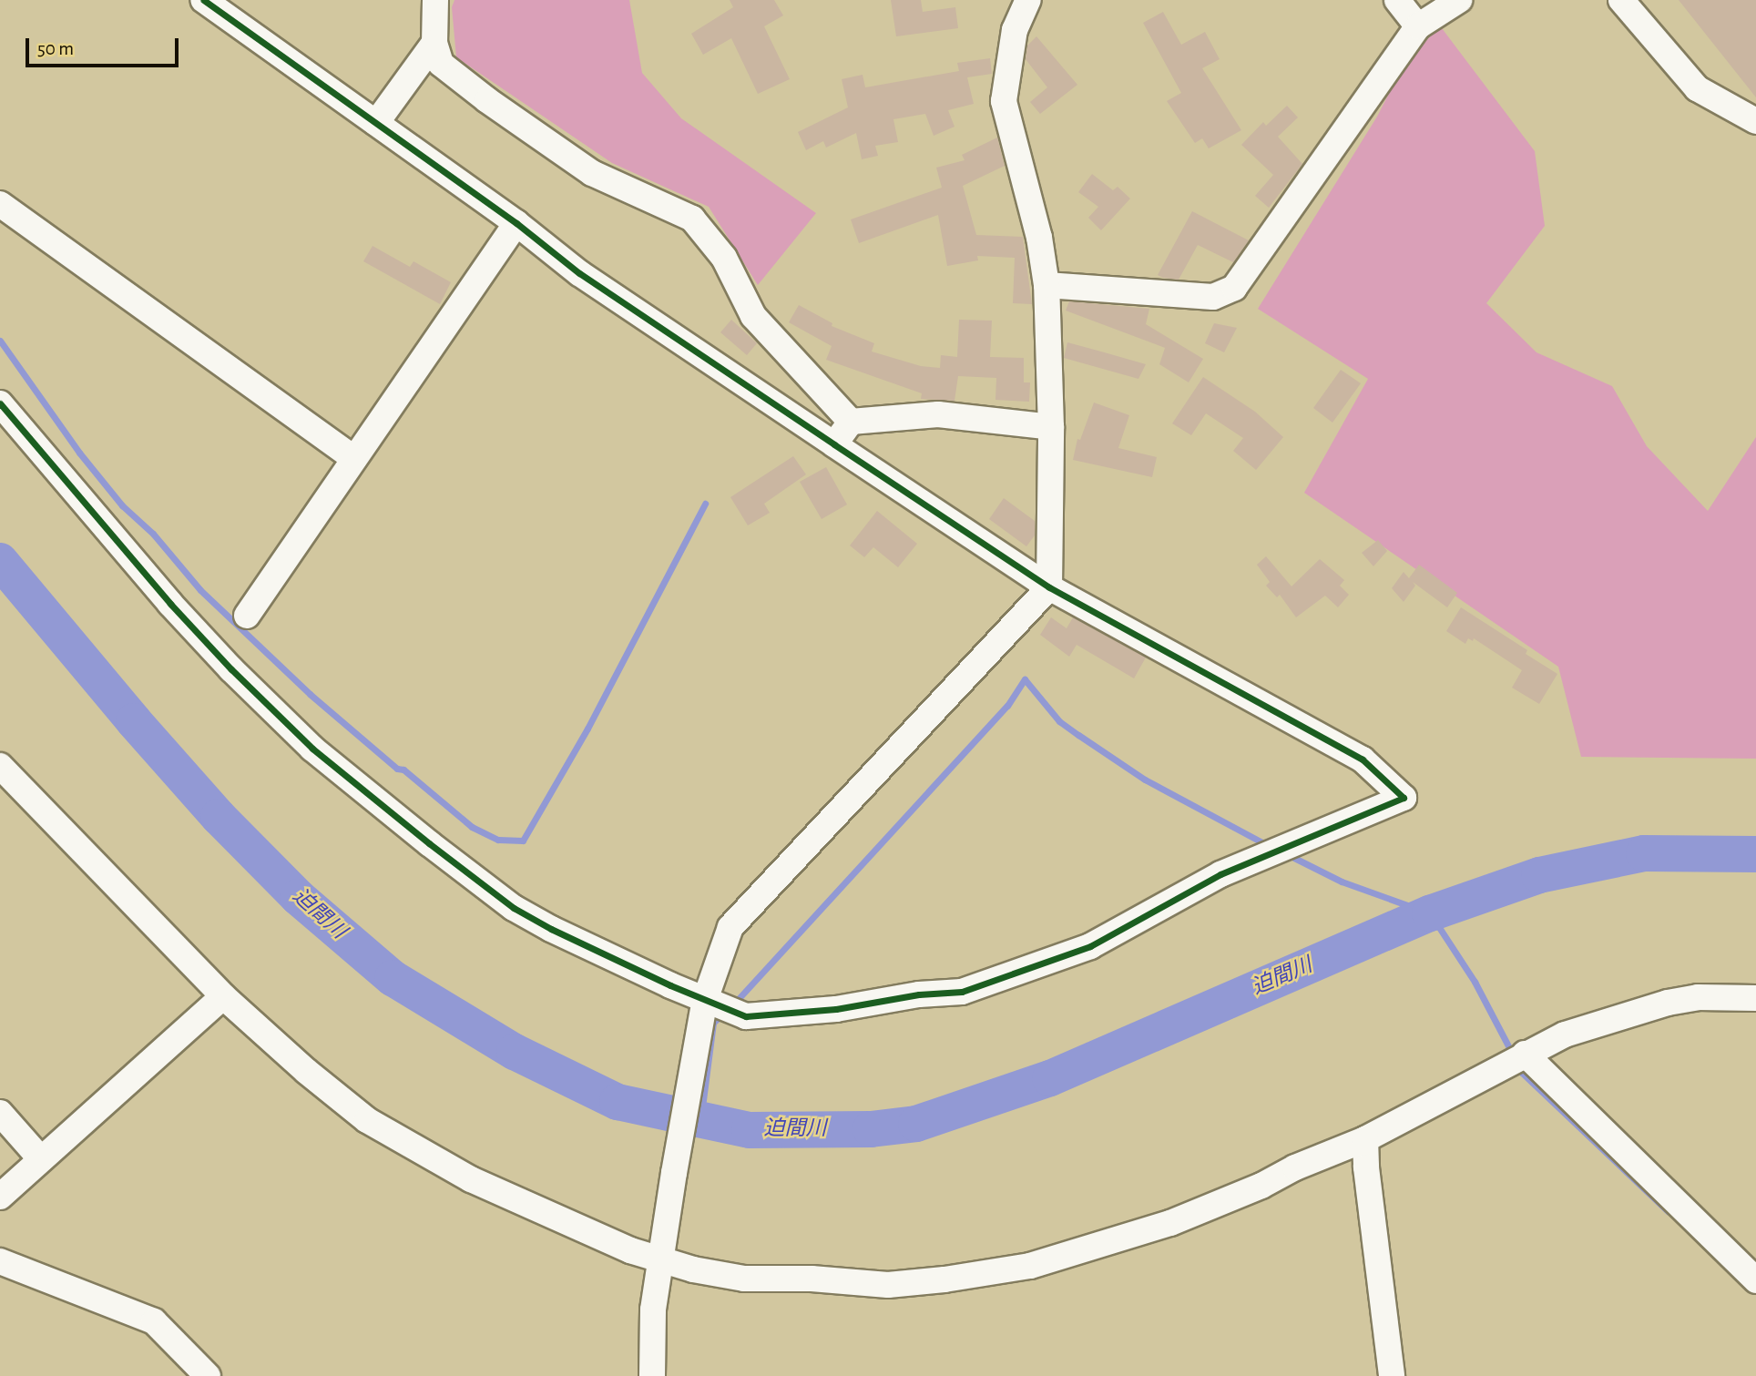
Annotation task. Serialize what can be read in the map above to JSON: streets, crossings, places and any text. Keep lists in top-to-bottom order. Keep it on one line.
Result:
{"water":["迫間川"],"scale_bar":"50 m"}
